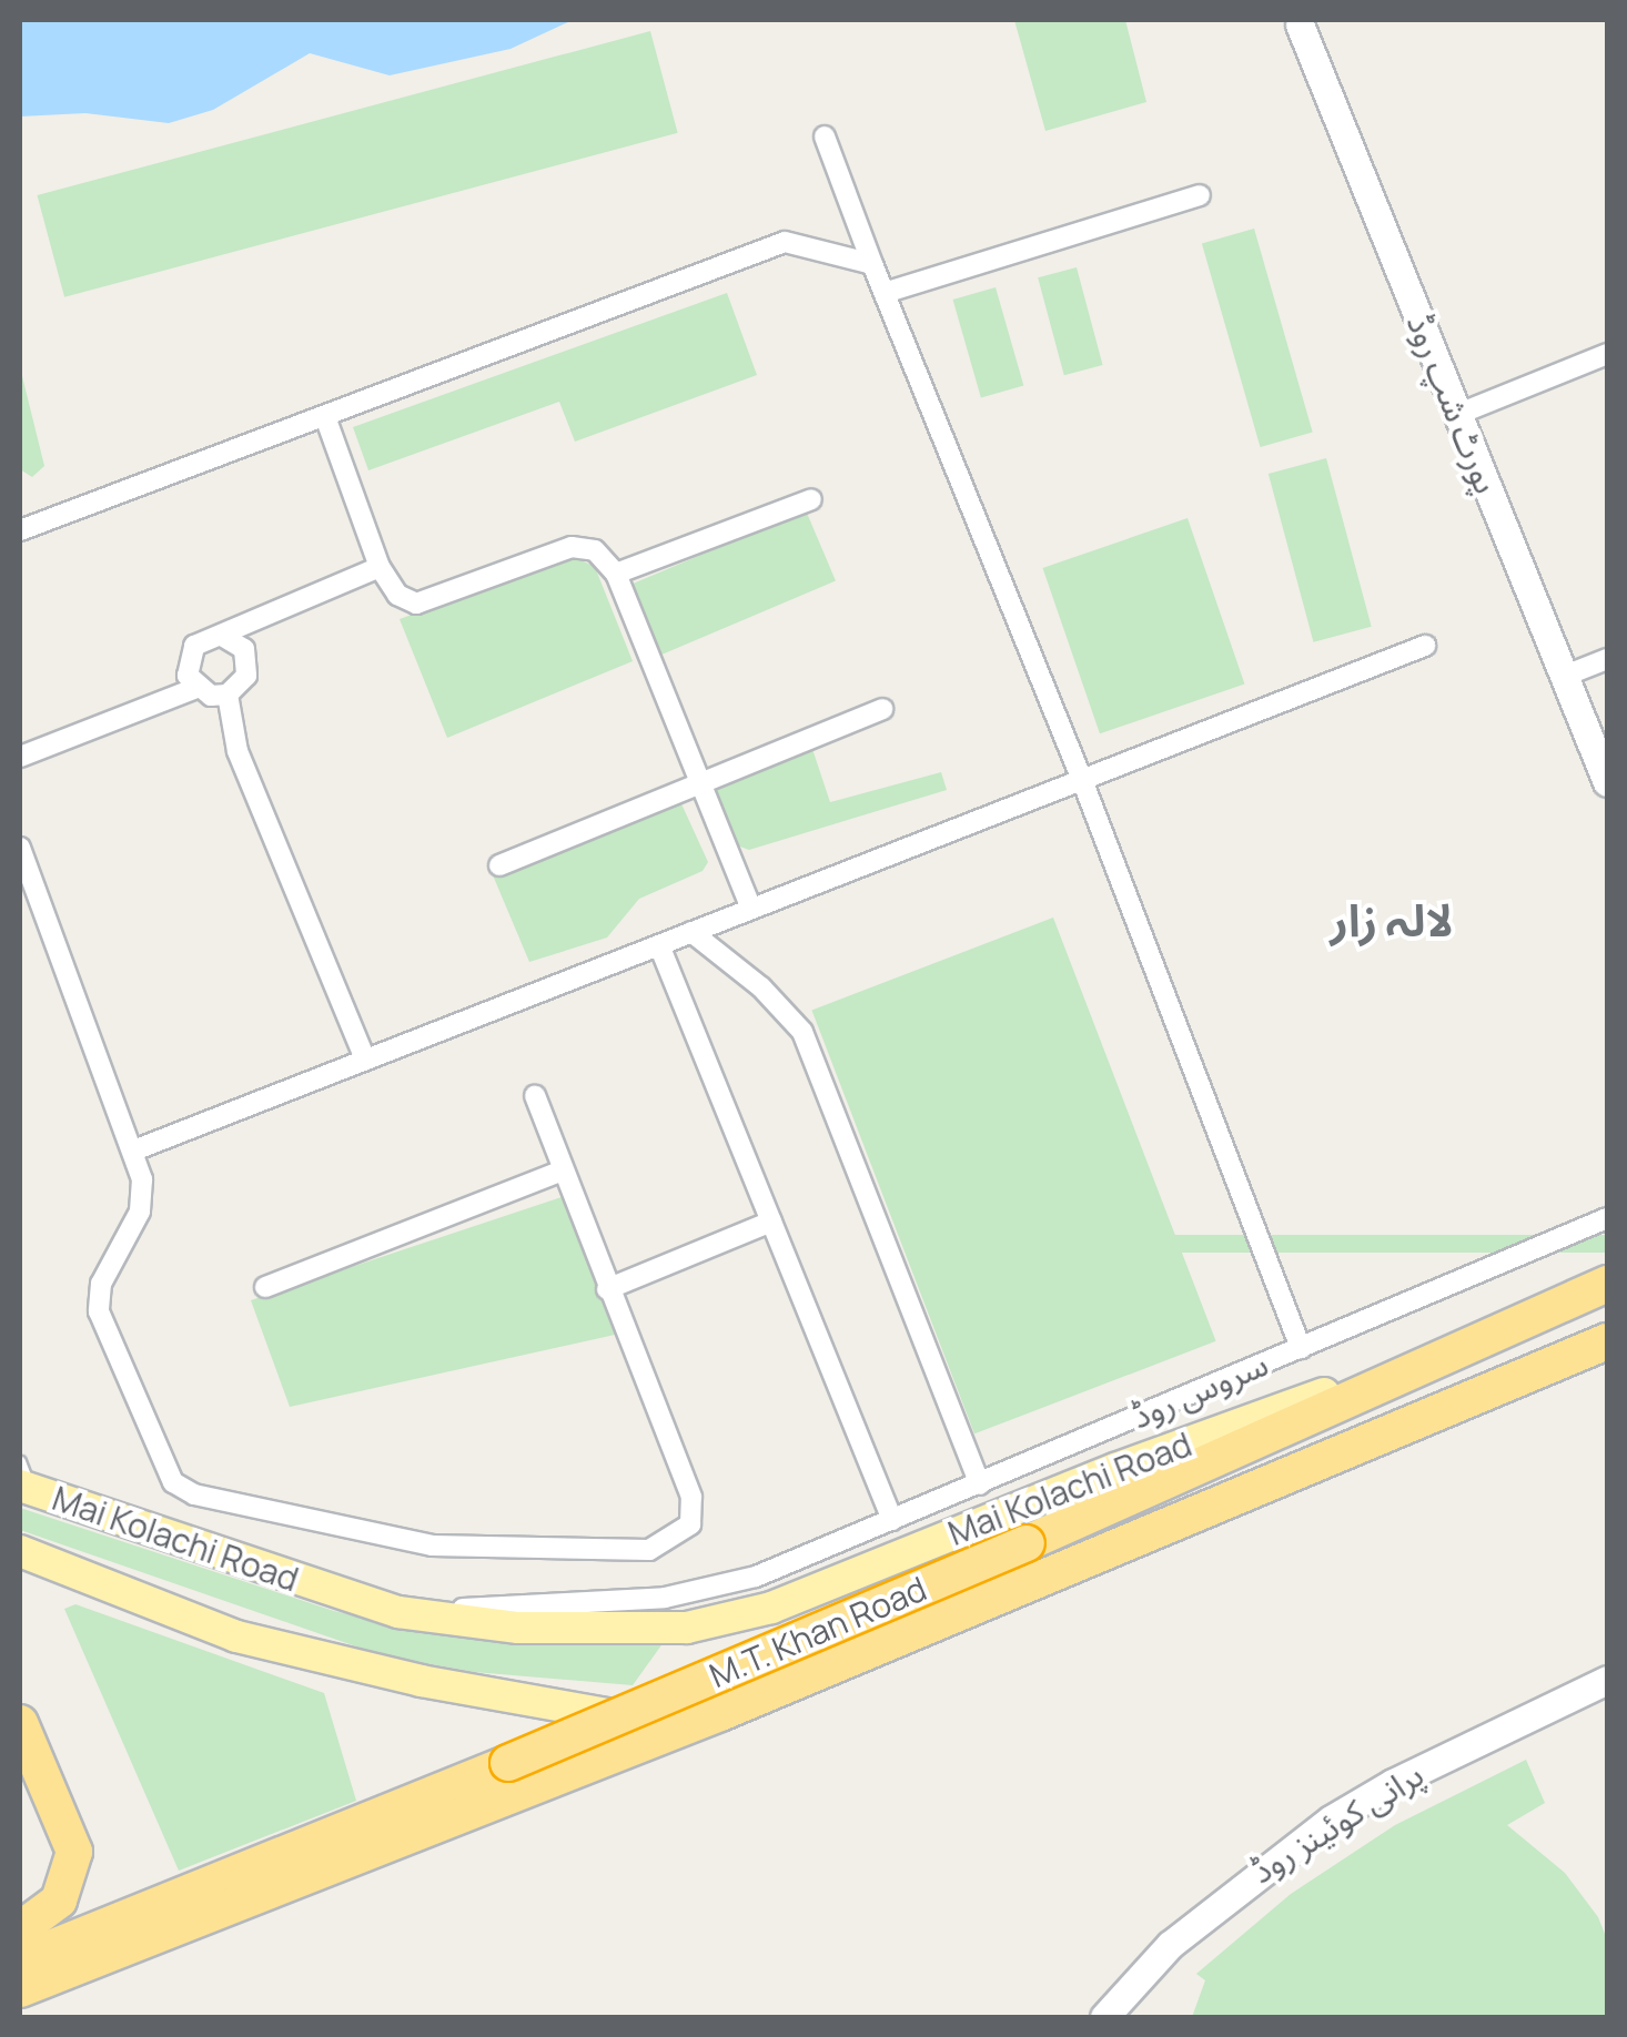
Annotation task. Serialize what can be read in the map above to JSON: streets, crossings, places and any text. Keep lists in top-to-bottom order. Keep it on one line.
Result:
{"streets":{"highway":["M.T. Khan Road"],"main road":["Mai Kolachi Road"],"street":["پورٹ شپ روڈ","سروس روڈ","پرانی کوئینز روڈ"]},"crossings":[["سروس روڈ","Mai Kolachi Road"],["Mai Kolachi Road","M.T. Khan Road"]],"districts":["لالہ زار"]}
